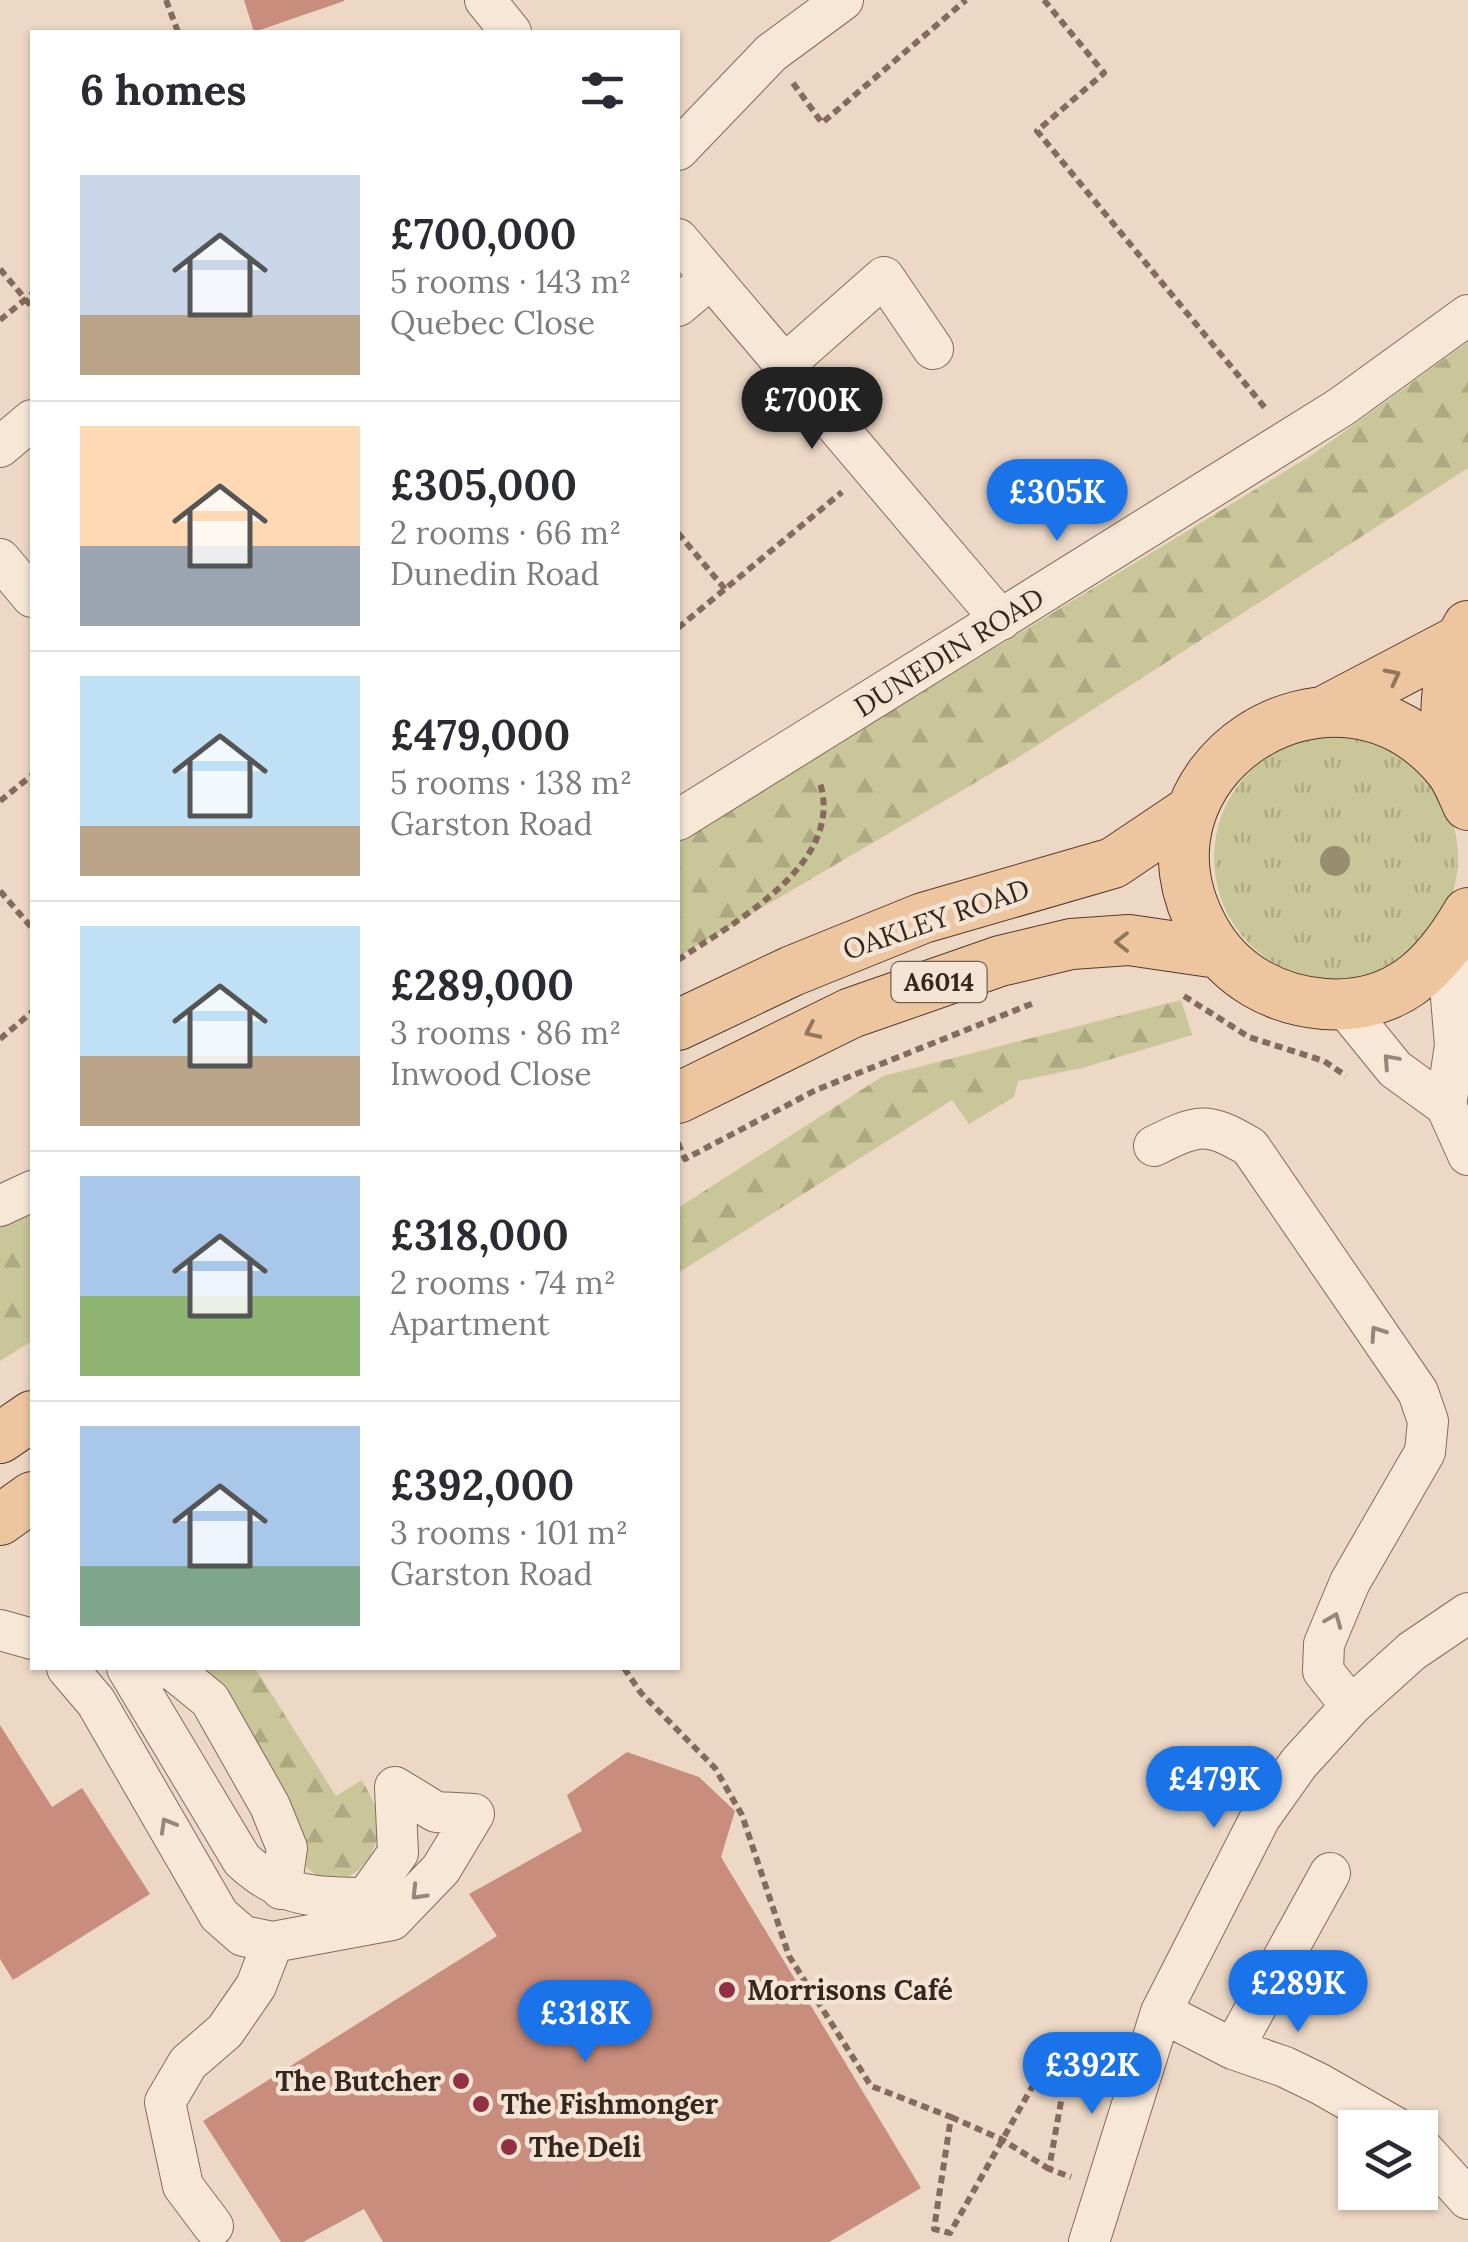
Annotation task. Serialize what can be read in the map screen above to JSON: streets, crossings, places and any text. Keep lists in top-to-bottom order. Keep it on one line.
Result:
{"streets":{"main road":["OAKLEY ROAD","A6014"],"street":["DUNEDIN ROAD"]},"places":["Morrisons Café","The Butcher","The Fishmonger","The Deli"],"page":{"heading":"6 homes","list":[{"name":"£700,000","note":"5 rooms · 143 m² · Quebec Close"},{"name":"£305,000","note":"2 rooms · 66 m² · Dunedin Road"},{"name":"£479,000","note":"5 rooms · 138 m² · Garston Road"},{"name":"£289,000","note":"3 rooms · 86 m² · Inwood Close"},{"name":"£318,000","note":"2 rooms · 74 m² · Apartment"},{"name":"£392,000","note":"3 rooms · 101 m² · Garston Road"}],"price":["£700K","£305K","£479K","£289K","£318K","£392K"]}}
